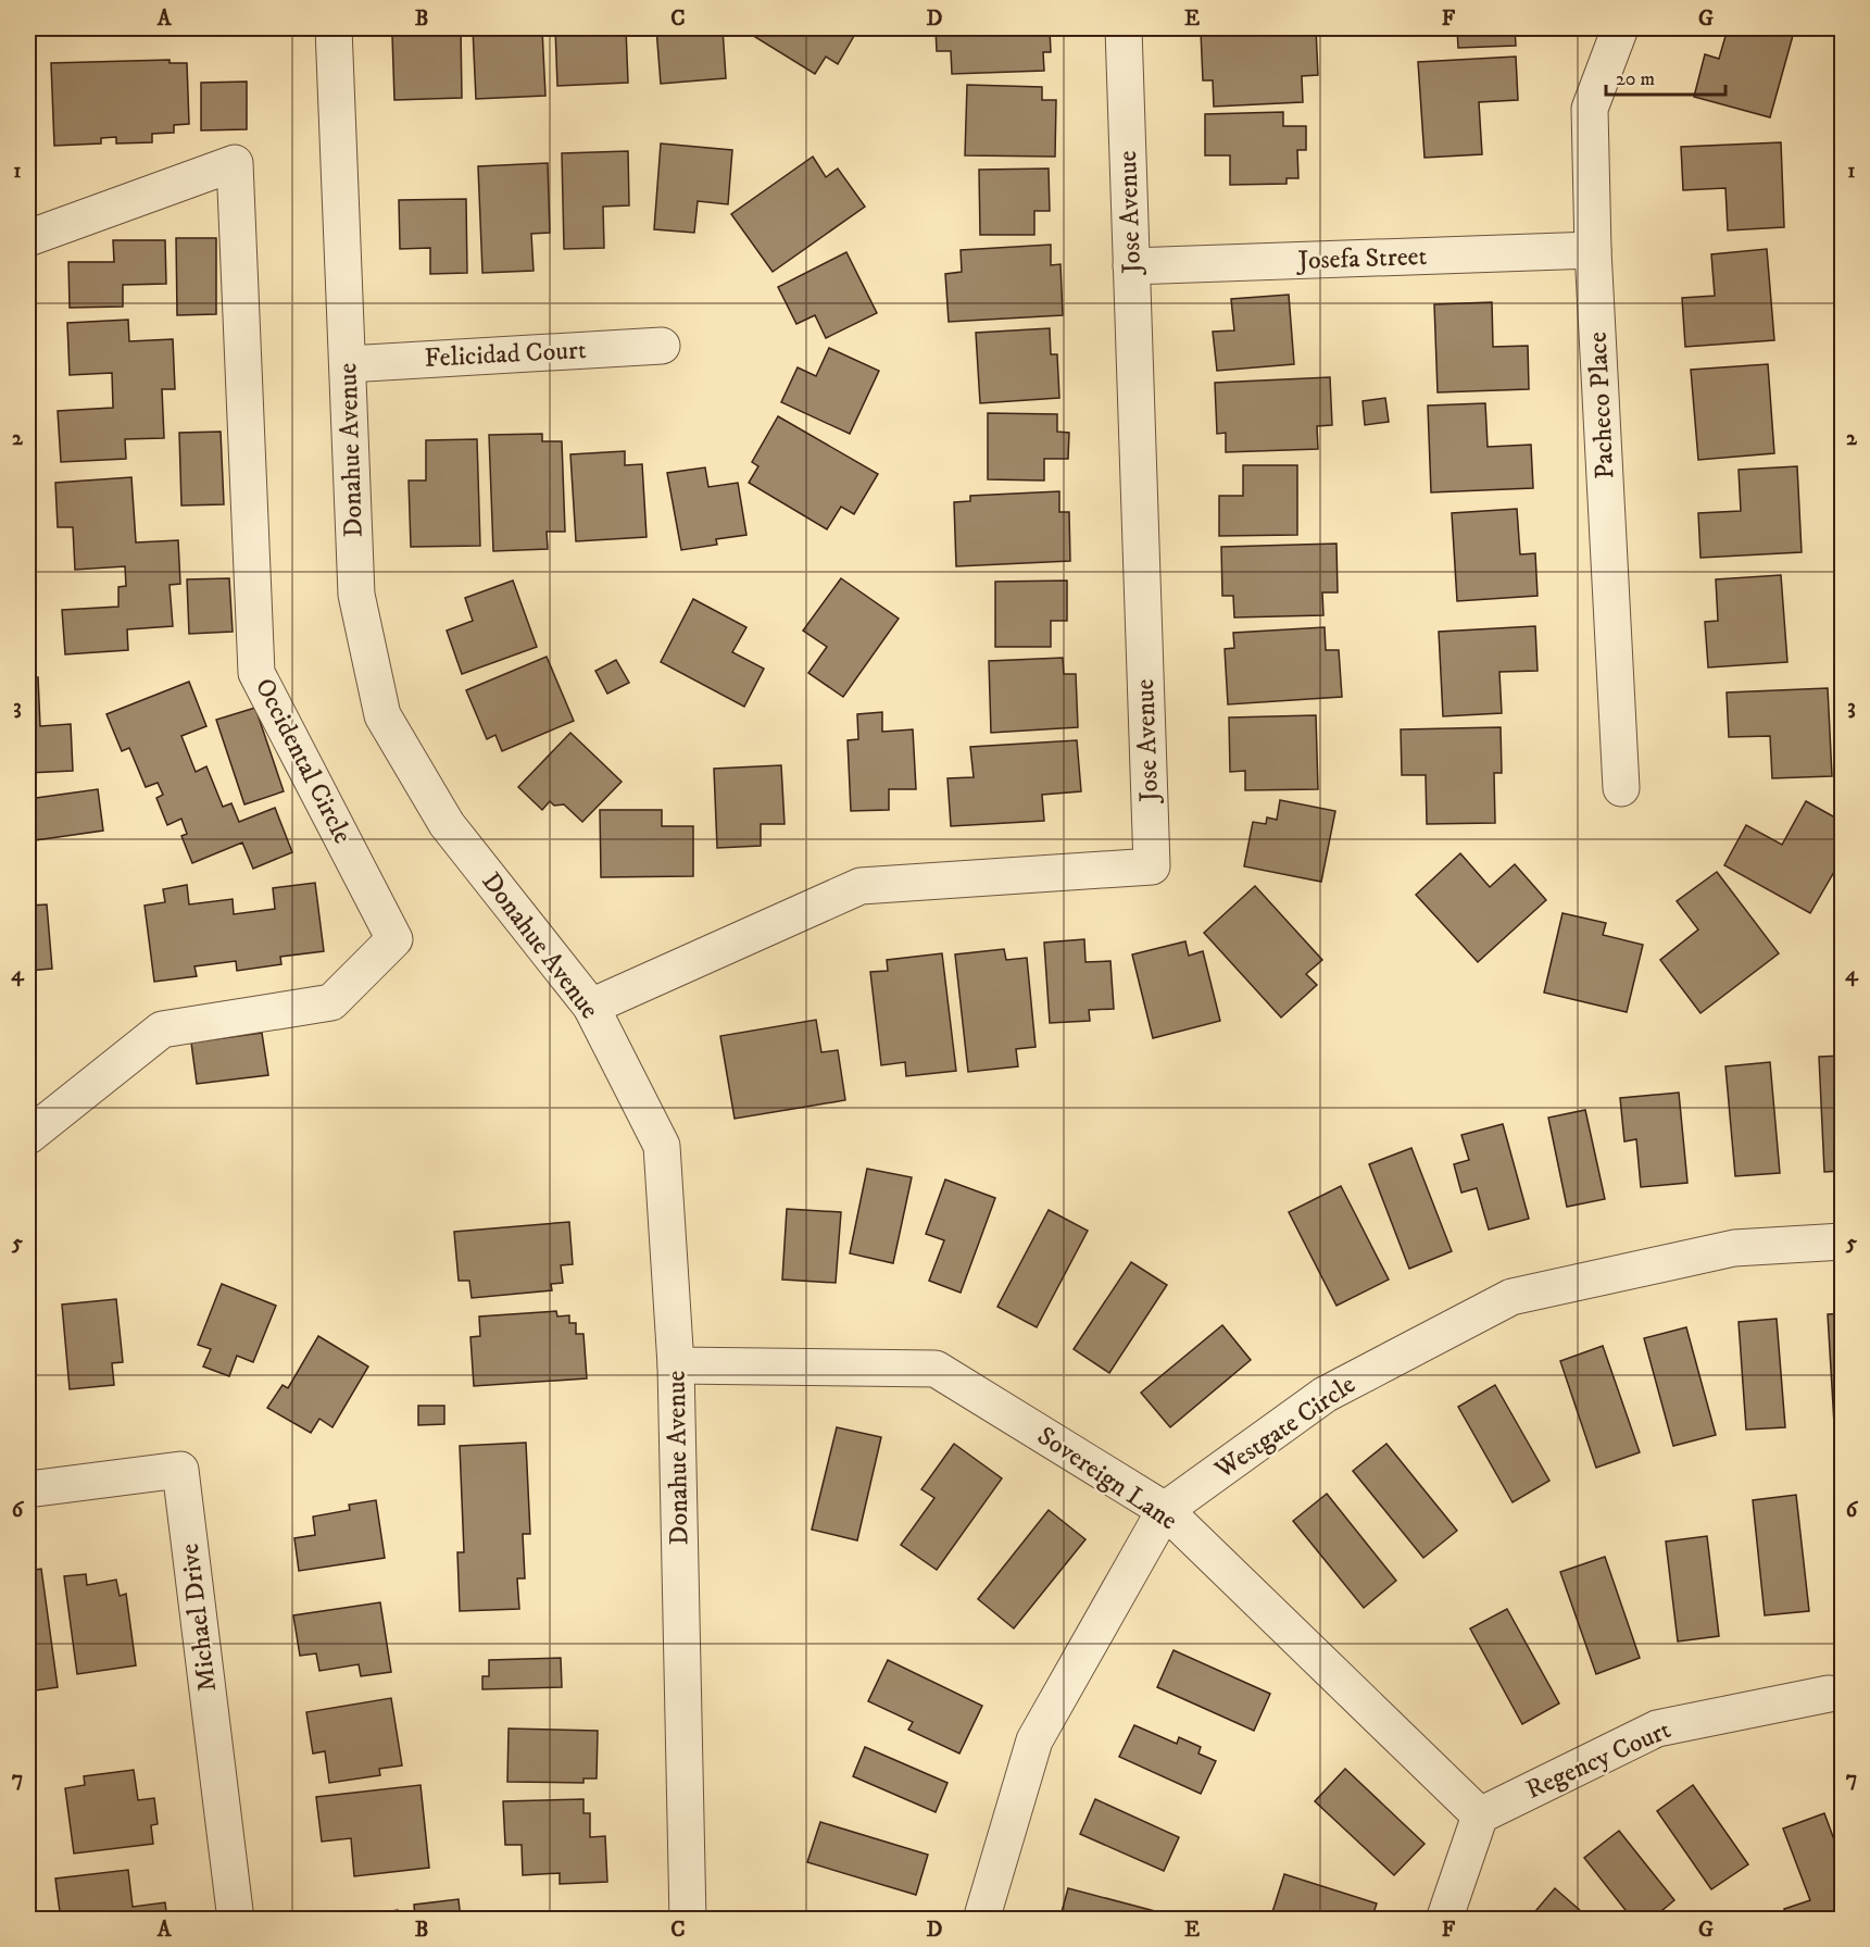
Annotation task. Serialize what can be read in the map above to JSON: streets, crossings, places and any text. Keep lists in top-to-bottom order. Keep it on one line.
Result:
{"streets":{"street":["Jose Avenue","Josefa Street","Felicidad Court","Pacheco Place","Donahue Avenue","Occidental Circle","Westgate Circle","Sovereign Lane","Michael Drive","Regency Court"]},"crossings":[["Jose Avenue","Josefa Street"],["Jose Avenue","Donahue Avenue"],["Josefa Street","Pacheco Place"],["Felicidad Court","Donahue Avenue"],["Donahue Avenue","Sovereign Lane"],["Westgate Circle","Sovereign Lane"],["Sovereign Lane","Regency Court"]],"scale_bar":"20 m","grid":{"columns":["A","B","C","D","E","F","G"],"rows":["1","2","3","4","5","6","7"]}}
